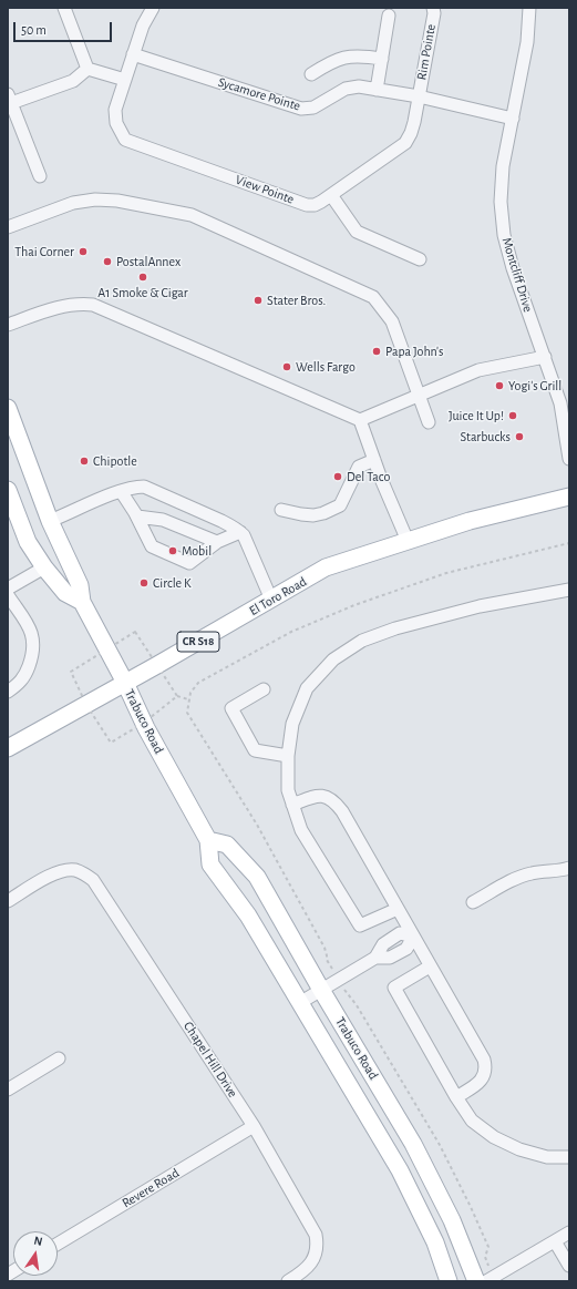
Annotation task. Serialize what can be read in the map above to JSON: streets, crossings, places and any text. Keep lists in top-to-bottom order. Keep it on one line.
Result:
{"streets":{"main road":["El Toro Road","CR S18","Trabuco Road"],"street":["Rim Pointe","Sycamore Pointe","View Pointe","Montcliff Drive","Chapel Hill Drive","Revere Road"]},"crossings":[["Rim Pointe","Sycamore Pointe"],["Rim Pointe","View Pointe"],["Sycamore Pointe","View Pointe"],["Sycamore Pointe","Montcliff Drive"],["El Toro Road","Trabuco Road"],["Chapel Hill Drive","Revere Road"]],"places":["Thai Corner","PostalAnnex","A1 Smoke & Cigar","Stater Bros.","Papa John's","Wells Fargo","Yogi's Grill","Juice It Up!","Starbucks","Chipotle","Del Taco","Mobil","Circle K"],"scale_bar":"50 m","north":"top"}
